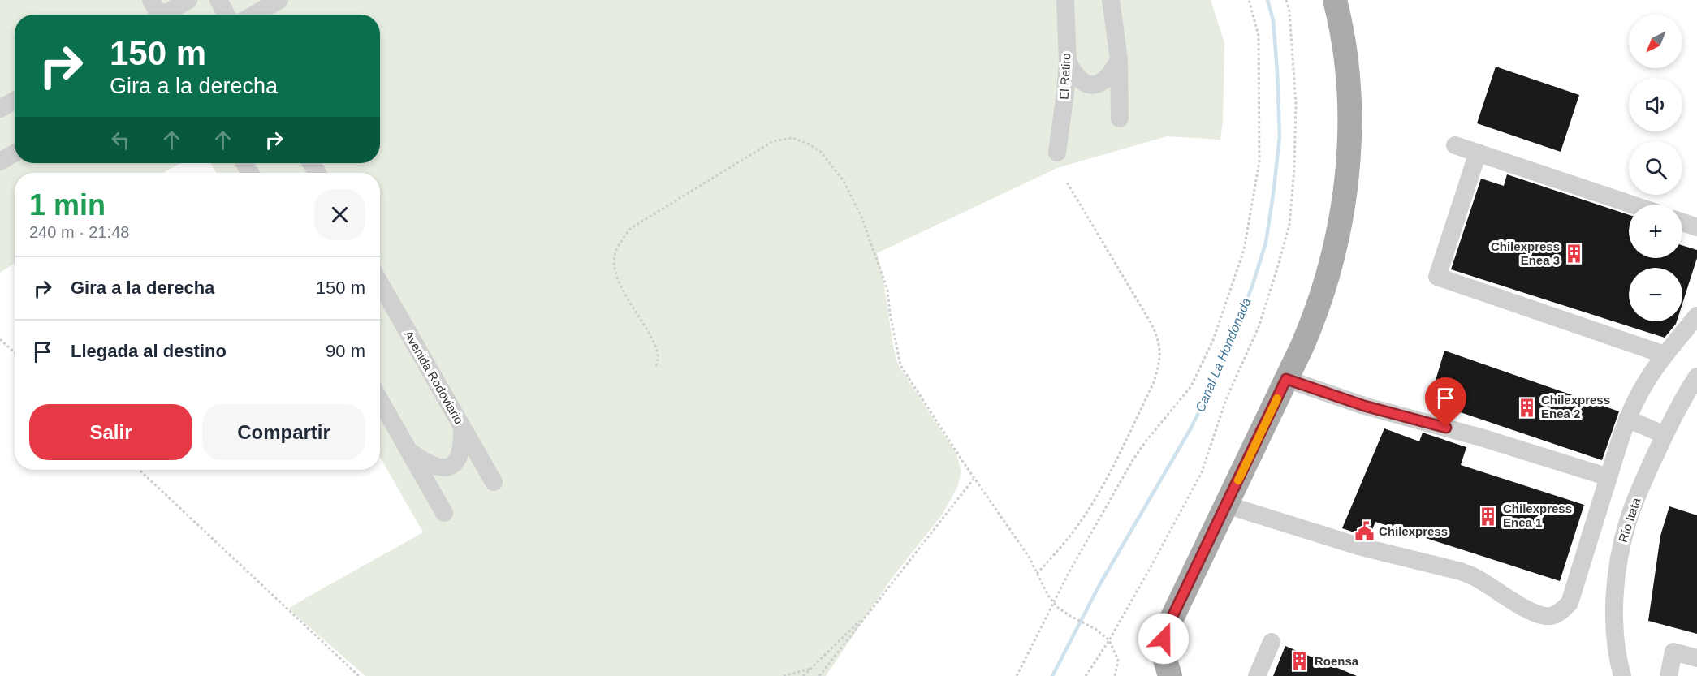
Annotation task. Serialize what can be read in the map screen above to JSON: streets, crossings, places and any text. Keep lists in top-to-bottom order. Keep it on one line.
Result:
{"streets":{"street":["El Retiro","Avenida Rodoviario","Río Itata"]},"water":["Canal La Hondonada"],"places":{"building":["Chilexpress Enea 3","Chilexpress Enea 2","Chilexpress Enea 1","Roensa"],"public building":["Chilexpress"]},"north":"bottom left","page":{"map_buttons":["+","−"],"turn":["150 m","Gira a la derecha"],"heading":["1 min","240 m · 21:48"],"list":[{"name":"Gira a la derecha","value":"150 m"},{"name":"Llegada al destino","value":"90 m"}],"buttons":["Salir","Compartir"]}}
